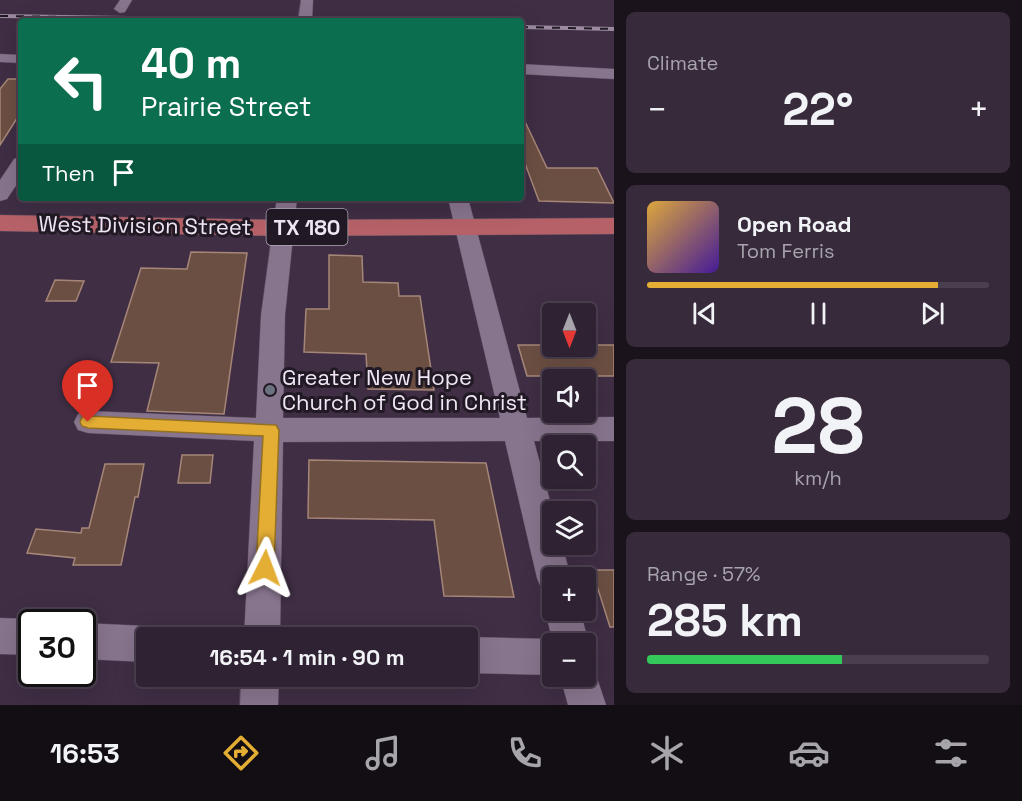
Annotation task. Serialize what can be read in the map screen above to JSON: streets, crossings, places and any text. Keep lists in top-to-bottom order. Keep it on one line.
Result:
{"streets":{"main road":["West Division Street","TX 180"]},"places":["Greater New Hope Church of God in Christ"],"north":"bottom","page":{"tile":["Climate",["28","km/h"],["Range · 57%","285 km"]],"turn":["40 m","Prairie Street"],"heat":["−","22°","+"],"then":"Then","song":["Open Road","Tom Ferris"],"map_buttons":["+","−"],"limit":"30","trip":"16:54 · 1 min · 90 m","tabs":"16:53"}}
